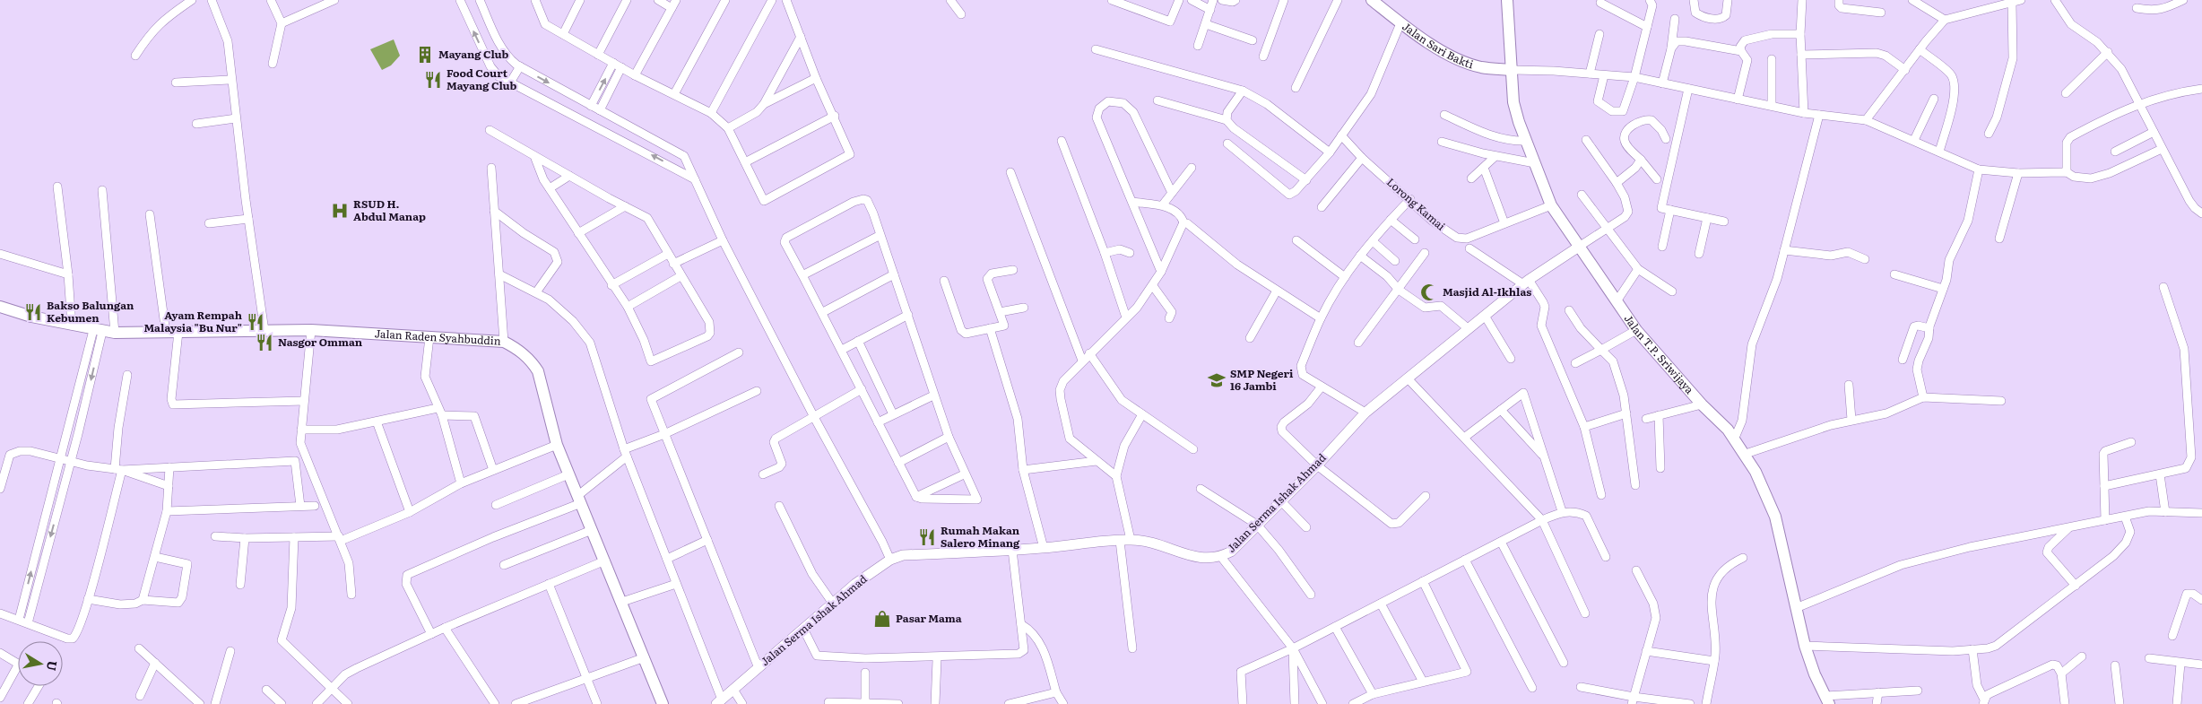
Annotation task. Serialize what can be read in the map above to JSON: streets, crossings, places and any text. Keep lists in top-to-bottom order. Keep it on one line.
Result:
{"streets":{"main road":["Jalan Sari Bakti","Jalan Raden Syahbuddin","Jalan T.P. Sriwijaya"],"street":["Lorong Kamai","Jalan Serma Ishak Ahmad"]},"crossings":[["Jalan Sari Bakti","Jalan T.P. Sriwijaya"],["Lorong Kamai","Jalan T.P. Sriwijaya"],["Jalan T.P. Sriwijaya","Jalan Serma Ishak Ahmad"]],"places":{"building":["Mayang Club"],"restaurant":["Food Court Mayang Club","Bakso Balungan Kebumen","Ayam Rempah Malaysia \"Bu Nur\"","Nasgor Omman","Rumah Makan Salero Minang"],"hospital":["RSUD H. Abdul Manap"],"mosque":["Masjid Al-Ikhlas"],"school or university":["SMP Negeri 16 Jambi"],"shop":["Pasar Mama"]},"north":"right"}
